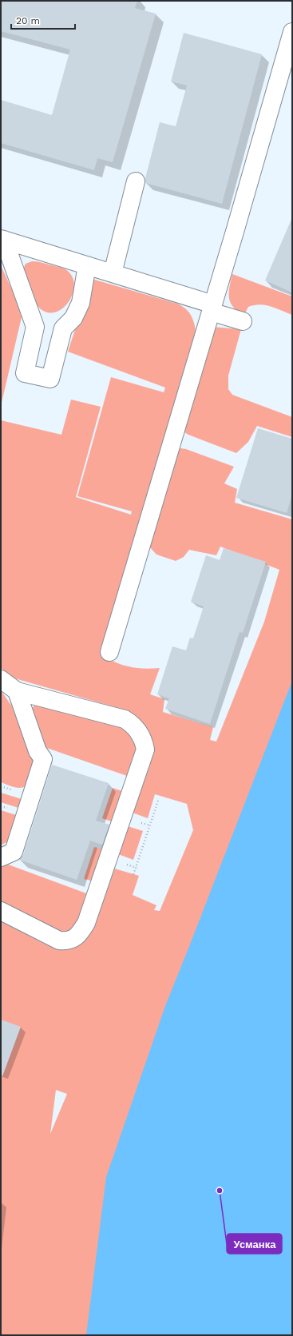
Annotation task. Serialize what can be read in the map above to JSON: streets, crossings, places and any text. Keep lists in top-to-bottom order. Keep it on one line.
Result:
{"places":["Усманка"],"scale_bar":"20 m"}
